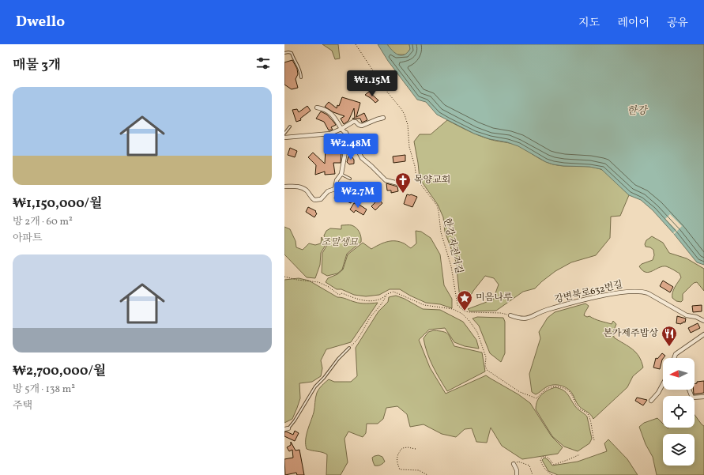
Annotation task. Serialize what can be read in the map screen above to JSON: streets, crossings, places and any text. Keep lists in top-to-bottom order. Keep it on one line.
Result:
{"streets":{"street":["강변북로632번길"],"path":["한강 자전거길"]},"water":["한강"],"parks":["조말생묘"],"places":{"church":["목양교회"],"place":["미음나루"],"restaurant":["본가제주밥상"]},"north":"left","page":{"header":"Dwello","nav":["지도","레이어","공유"],"heading":"매물 3개","price":["₩1.15M","₩2.48M","₩2.7M"],"list":[{"name":"₩1,150,000/월","note":"방 2개 · 60 m² · 아파트"},{"name":"₩2,700,000/월","note":"방 5개 · 138 m² · 주택"}]}}
